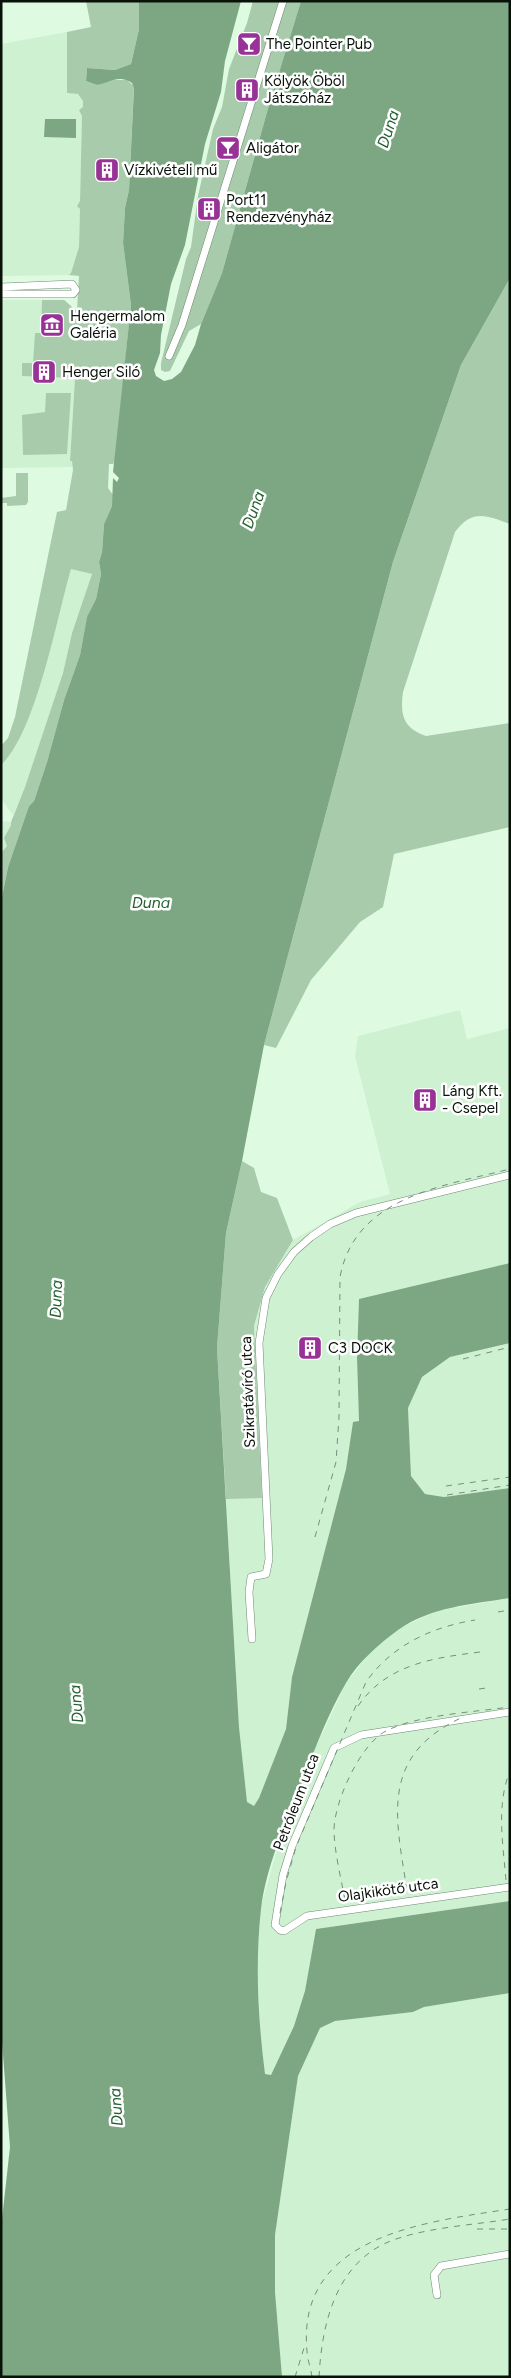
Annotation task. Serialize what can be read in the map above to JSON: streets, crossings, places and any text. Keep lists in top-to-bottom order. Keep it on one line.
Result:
{"streets":{"street":["Szikratávíró utca","Petróleum utca","Olajkikötő utca"]},"crossings":[["Petróleum utca","Olajkikötő utca"]],"water":["Duna"],"places":{"bar":["The Pointer Pub","Aligátor"],"building":["Kölyök Öböl Játszóház","Vízkivételi mű","Port11 Rendezvényház","Henger Siló","Láng Kft. - Csepel","C3 DOCK"],"museum":["Hengermalom Galéria"]}}
